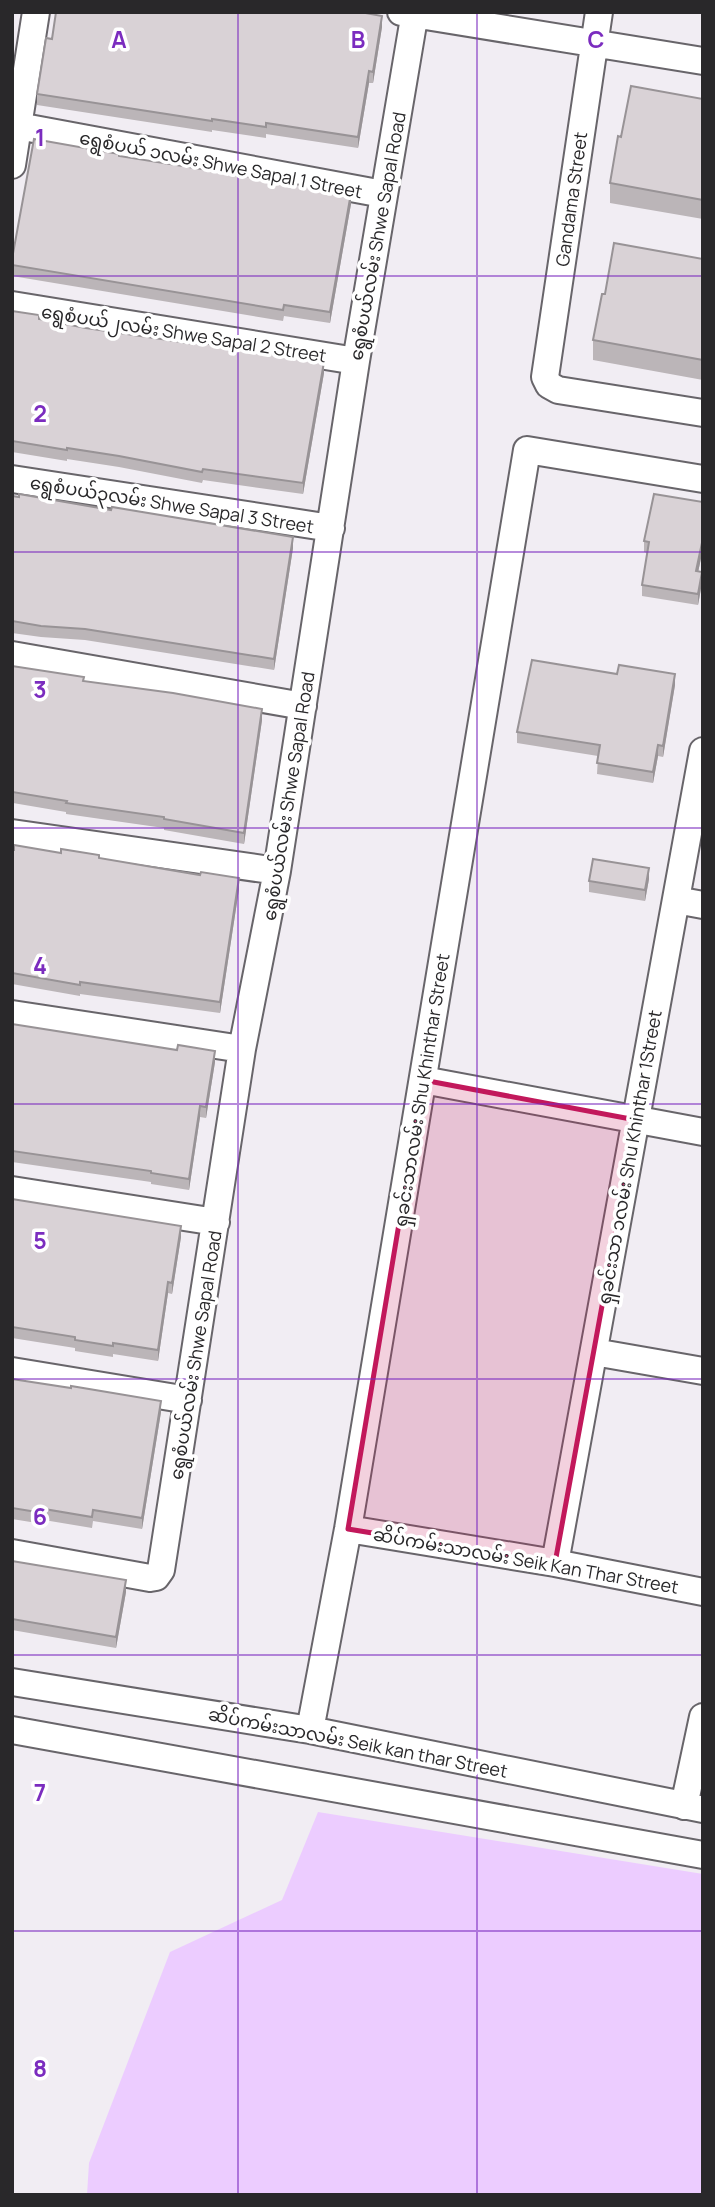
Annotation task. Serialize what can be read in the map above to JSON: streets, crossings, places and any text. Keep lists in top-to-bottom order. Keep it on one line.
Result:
{"streets":{"street":["ရွေစံပယ် ၁လမ်း Shwe Sapal 1 Street","Gandama Street","ရွေစံပယ်လမ်း Shwe Sapal Road","ရွေစံပယ်၂လမ်း Shwe Sapal 2 Street","ရွေစံပယ်၃လမ်း Shwe Sapal 3 Street","ရှခင်းသာလမ်း Shu Khinthar Street","ရှခင်းသာ ၁လမ်း Shu Khinthar 1Street","ဆိပ်ကမ်းသာလမ်း Seik Kan Thar Street","ဆိပ်ကမ်းသာလမ်း Seik kan thar Street"]},"crossings":[["ရွေစံပယ် ၁လမ်း Shwe Sapal 1 Street","ရွေစံပယ်လမ်း Shwe Sapal Road"],["ရွေစံပယ်လမ်း Shwe Sapal Road","ရွေစံပယ်၂လမ်း Shwe Sapal 2 Street"],["ရွေစံပယ်လမ်း Shwe Sapal Road","ရွေစံပယ်၃လမ်း Shwe Sapal 3 Street"],["ရှခင်းသာလမ်း Shu Khinthar Street","ဆိပ်ကမ်းသာလမ်း Seik Kan Thar Street"],["ရှခင်းသာလမ်း Shu Khinthar Street","ဆိပ်ကမ်းသာလမ်း Seik kan thar Street"],["ရှခင်းသာ ၁လမ်း Shu Khinthar 1Street","ဆိပ်ကမ်းသာလမ်း Seik Kan Thar Street"]],"grid":{"columns":["A","B","C"],"rows":["1","2","3","4","5","6","7","8"]}}
